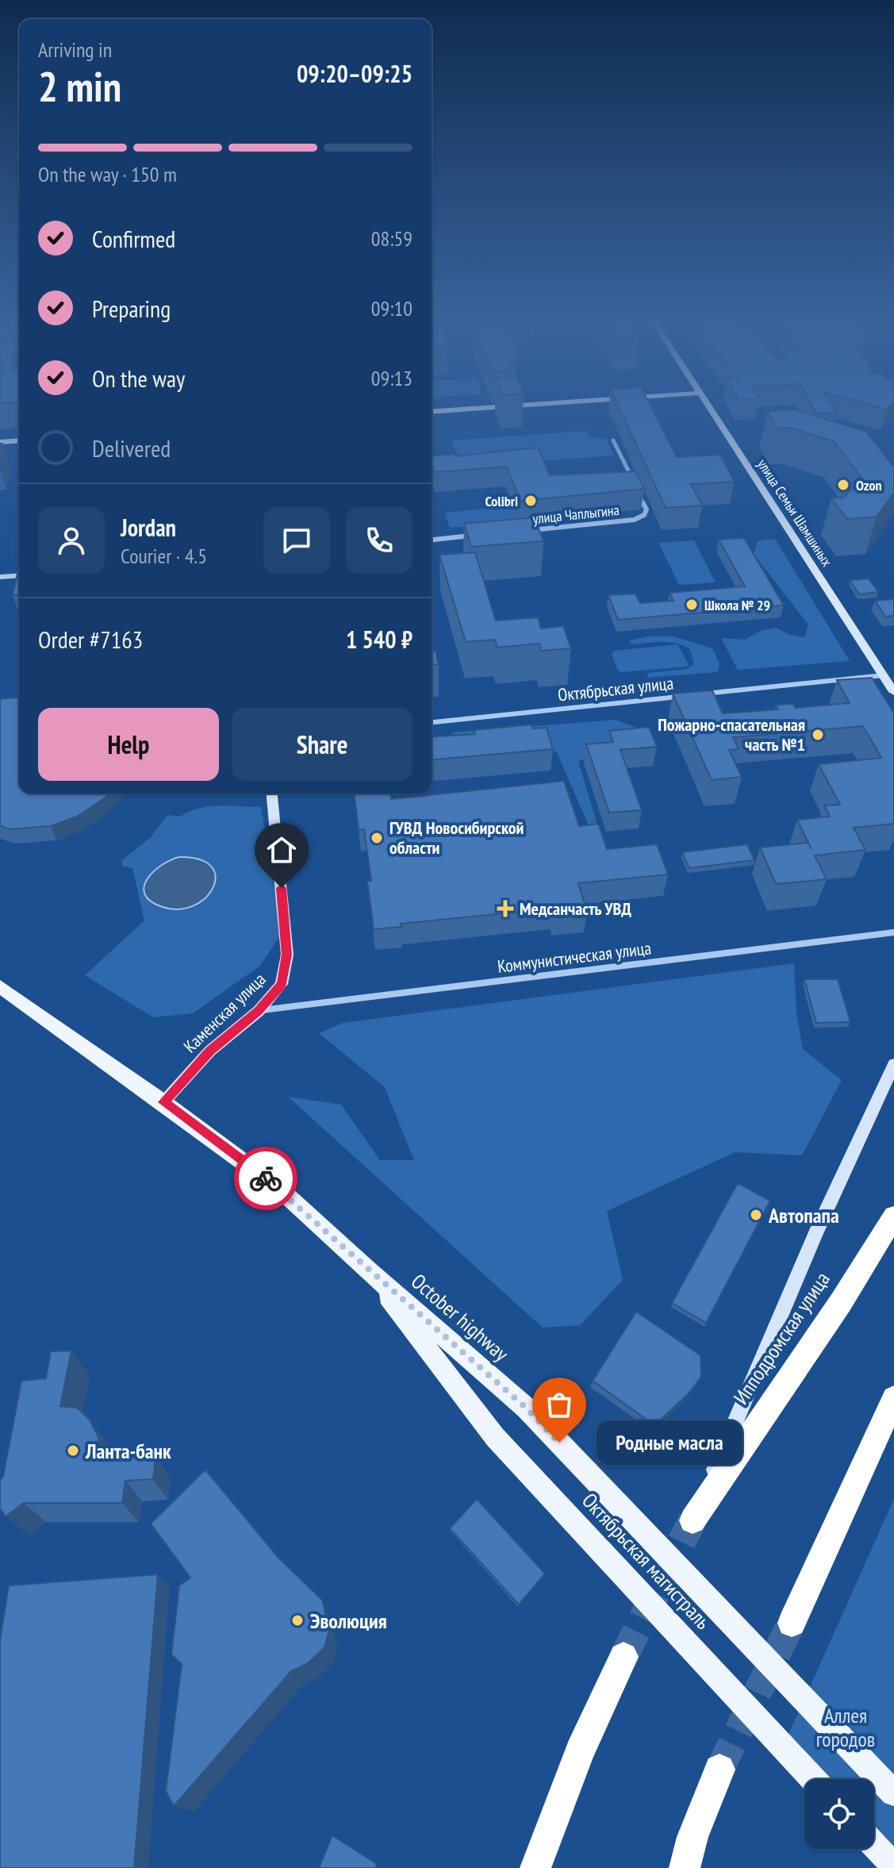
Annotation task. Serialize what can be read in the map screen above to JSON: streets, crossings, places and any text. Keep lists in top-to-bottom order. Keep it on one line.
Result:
{"streets":{"highway":["Ипподромская улица"],"main road":["October highway","Октябрьская магистраль"],"street":["улица Семьи Шамшиных","улица Чаплыгина","Октябрьская улица","Коммунистическая улица","Каменская улица"]},"crossings":[["улица Семьи Шамшиных","Октябрьская улица"],["Коммунистическая улица","Каменская улица"],["Каменская улица","October highway"],["October highway","Октябрьская магистраль"]],"parks":["Аллея городов"],"places":{"other":["Ozon","Colibri","Школа № 29","Пожарно-спасательная часть №1","ГУВД Новосибирской области","Автопапа","Родные масла","Ланта-банк","Эволюция"],"health":["Медсанчасть УВД"]},"page":{"heading":["2 min","Arriving in","09:20–09:25"],"panel":["Jordan","Courier · 4.5","Order #7163","1 540 ₽"],"bar":"On the way · 150 m","list":[["Confirmed","08:59"],["Preparing","09:10"],["On the way","09:13"],"Delivered"],"buttons":["Help","Share"],"bubble":"Родные масла"}}
